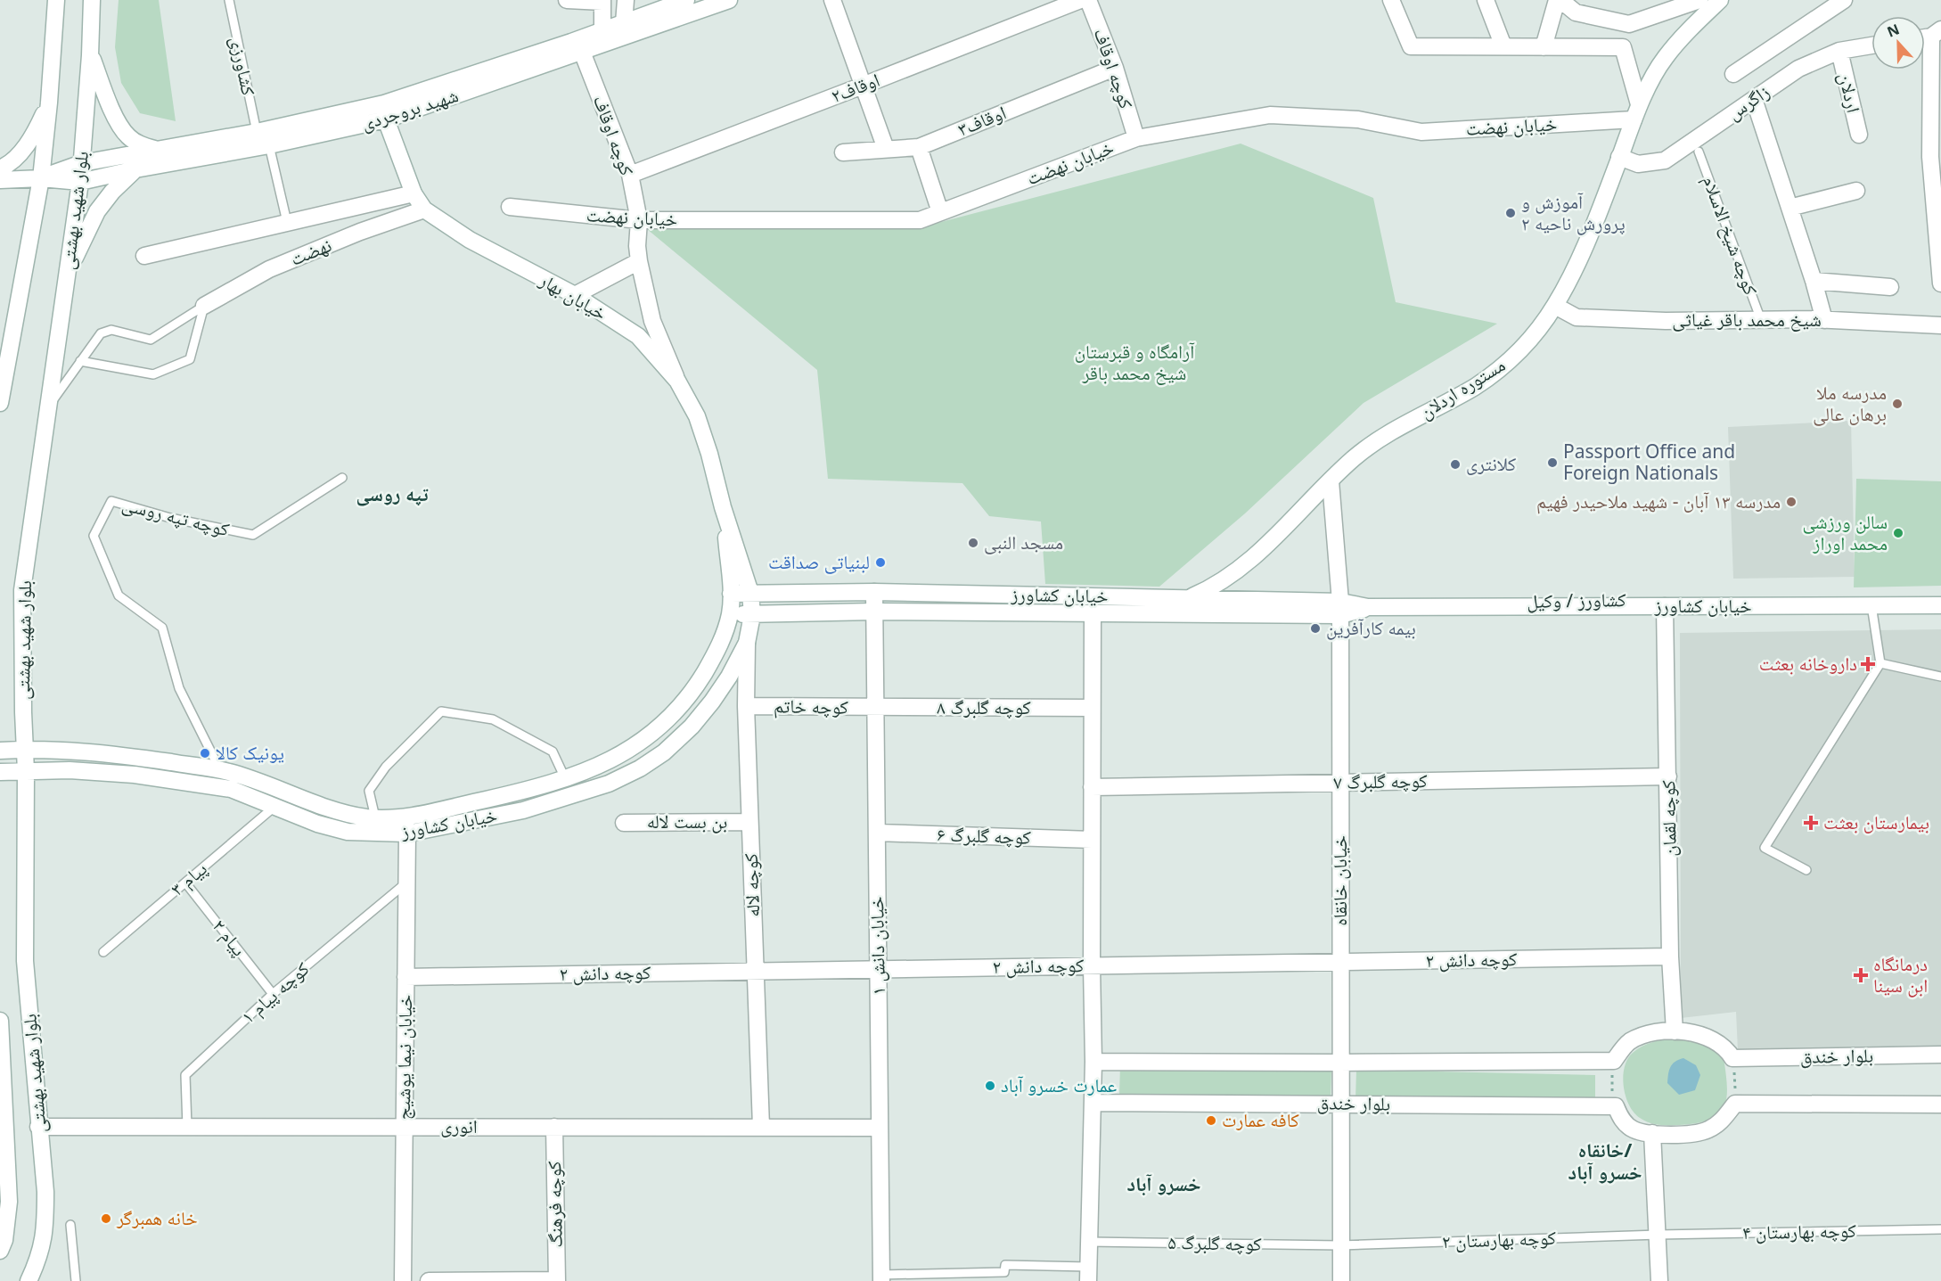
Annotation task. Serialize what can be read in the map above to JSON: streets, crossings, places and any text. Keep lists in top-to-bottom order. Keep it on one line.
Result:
{"streets":{"street":["کوچه اوقاف","اوقاف۲","اردلان","زاگرس","شهید بروجردی","اوقاف۳","خیابان نهضت","بلوار شهید بهشتی","نهضت","خیابان بهار","شیخ محمد باقر غیاثی","مستوره اردلان","خیابان کشاورز","کشاورز / وکیل","کوچه خاتم","کوچه گلبرگ ۸","کوچه گلبرگ ۷","کوچه لقمان","بن بست لاله","کوچه گلبرگ ۶","خیابان خانقاه","کوچه لاله","خیابان دانش ۱","کوچه دانش ۲","بلوار خندق","خیابان نیما یوشیج","انوری","کوچه فرهنگ"],"lane":["کشاورزی","کوچه شیخ الاسلام","کوچه تپه روسی","پیام ۳","پیام ۲","کوچه پیام ۱","کوچه بهارستان ۴","کوچه بهارستان ۲","کوچه گلبرگ ۵"]},"crossings":[["کشاورزی","شهید بروجردی"],["کوچه اوقاف","اوقاف۲"],["کوچه اوقاف","شهید بروجردی"],["کوچه اوقاف","اوقاف۳"],["کوچه اوقاف","خیابان نهضت"],["کوچه اوقاف","خیابان بهار"],["اردلان","زاگرس"],["زاگرس","مستوره اردلان"],["شهید بروجردی","بلوار شهید بهشتی"],["شهید بروجردی","نهضت"],["شهید بروجردی","خیابان بهار"],["خیابان نهضت","مستوره اردلان"],["بلوار شهید بهشتی","خیابان کشاورز"],["بلوار شهید بهشتی","انوری"],["کوچه شیخ الاسلام","شیخ محمد باقر غیاثی"],["نهضت","خیابان بهار"],["خیابان بهار","خیابان کشاورز"],["شیخ محمد باقر غیاثی","مستوره اردلان"],["مستوره اردلان","خیابان کشاورز"],["مستوره اردلان","کشاورز / وکیل"],["مستوره اردلان","خیابان خانقاه"],["کوچه تپه روسی","خیابان کشاورز"],["خیابان کشاورز","کشاورز / وکیل"],["خیابان کشاورز","کوچه لقمان"],["خیابان کشاورز","پیام ۳"],["خیابان کشاورز","خیابان خانقاه"],["خیابان کشاورز","کوچه لاله"],["خیابان کشاورز","خیابان دانش ۱"],["خیابان کشاورز","خیابان نیما یوشیج"],["کشاورز / وکیل","خیابان خانقاه"],["کوچه خاتم","کوچه گلبرگ ۸"],["کوچه خاتم","کوچه لاله"],["کوچه خاتم","خیابان دانش ۱"],["کوچه گلبرگ ۸","خیابان دانش ۱"],["کوچه گلبرگ ۷","کوچه لقمان"],["کوچه گلبرگ ۷","خیابان خانقاه"],["کوچه لقمان","کوچه دانش ۲"],["کوچه لقمان","بلوار خندق"],["بن بست لاله","کوچه لاله"],["کوچه گلبرگ ۶","خیابان دانش ۱"],["پیام ۳","پیام ۲"],["خیابان خانقاه","کوچه دانش ۲"],["خیابان خانقاه","بلوار خندق"],["خیابان خانقاه","کوچه بهارستان ۲"],["خیابان خانقاه","کوچه گلبرگ ۵"],["کوچه لاله","کوچه دانش ۲"],["کوچه لاله","انوری"],["پیام ۲","کوچه پیام ۱"],["خیابان دانش ۱","کوچه دانش ۲"],["خیابان دانش ۱","انوری"],["کوچه دانش ۲","خیابان نیما یوشیج"],["کوچه پیام ۱","خیابان نیما یوشیج"],["کوچه پیام ۱","انوری"],["خیابان نیما یوشیج","انوری"],["انوری","کوچه فرهنگ"],["کوچه بهارستان ۴","کوچه بهارستان ۲"],["کوچه بهارستان ۲","کوچه گلبرگ ۵"]],"districts":["تپه روسی","خانقاه/ خسرو آباد","خسرو آباد"],"parks":["آرامگاه و قبرستان شیخ محمد باقر"],"places":{"other":["آموزش و پرورش ناحیه ۲","مدرسه ملا برهان عالی","Passport Office and Foreign Nationals","کلانتری","مدرسه ۱۳ آبان - شهید ملاحیدر فهیم","سالن ورزشی محمد اوراز","مسجد النبی","لبنیاتی ‌صداقت","بیمه کارآفرین","یونیک کالا","عمارت خسرو آباد","کافه عمارت","خانه همبرگر"],"health":["داروخانه بعثت","بیمارستان بعثت","درمانگاه ابن سینا"]},"north":"top"}
